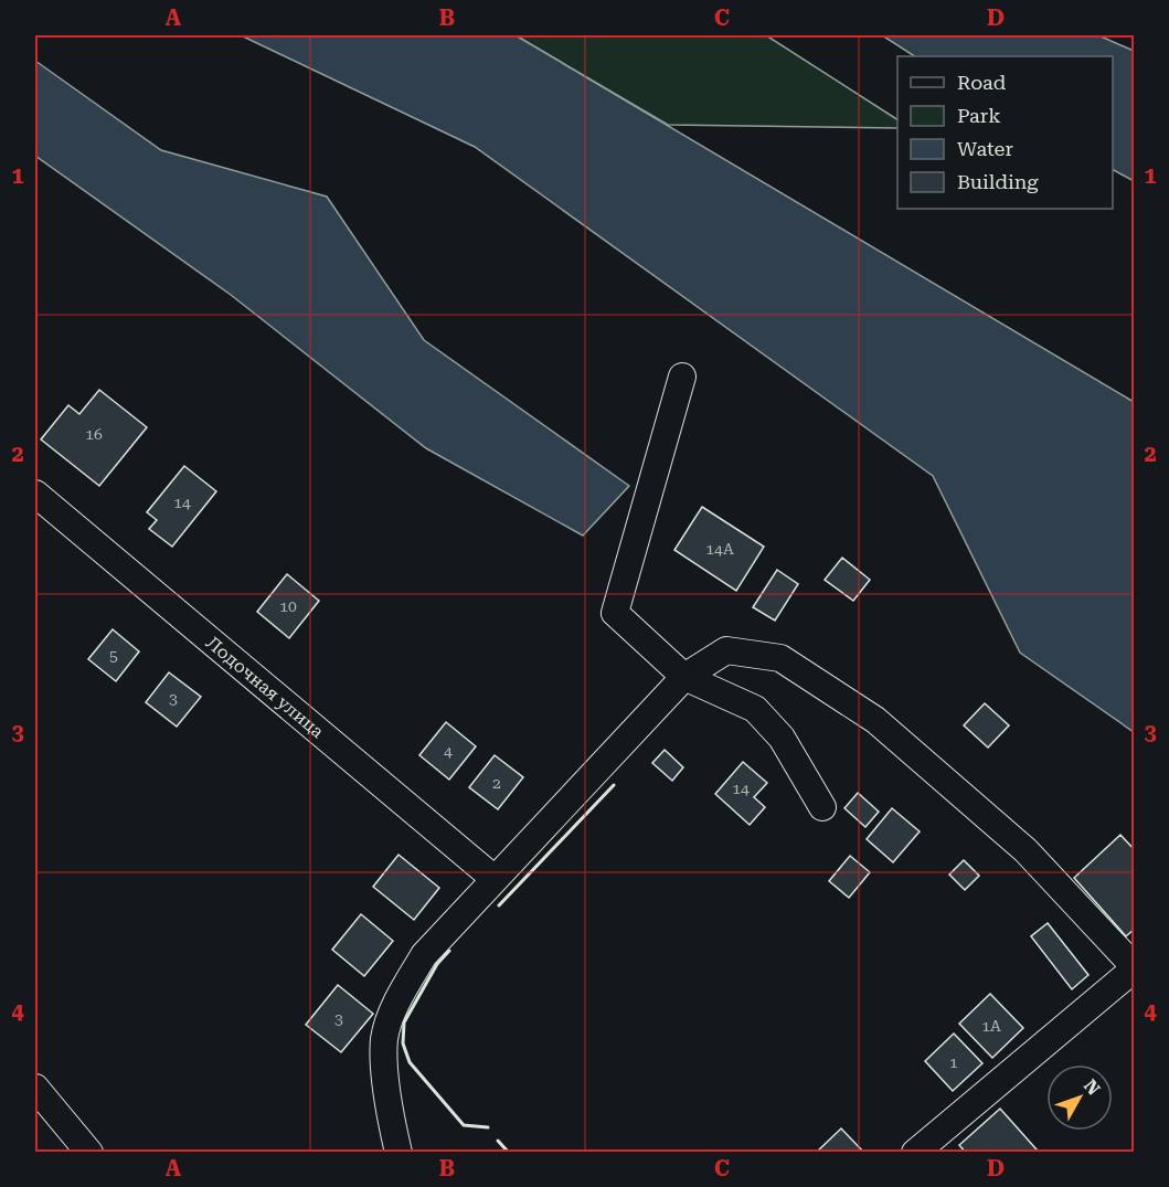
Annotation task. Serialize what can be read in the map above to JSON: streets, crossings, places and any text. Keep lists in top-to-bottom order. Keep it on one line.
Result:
{"streets":{"street":["Лодочная улица"]},"house_numbers":["16","14","14А","10","5","3","4","2","14","3","1А","1"],"legend":["Road","Park","Water","Building"],"north":"top right","grid":{"columns":["A","B","C","D"],"rows":["1","2","3","4"]}}
